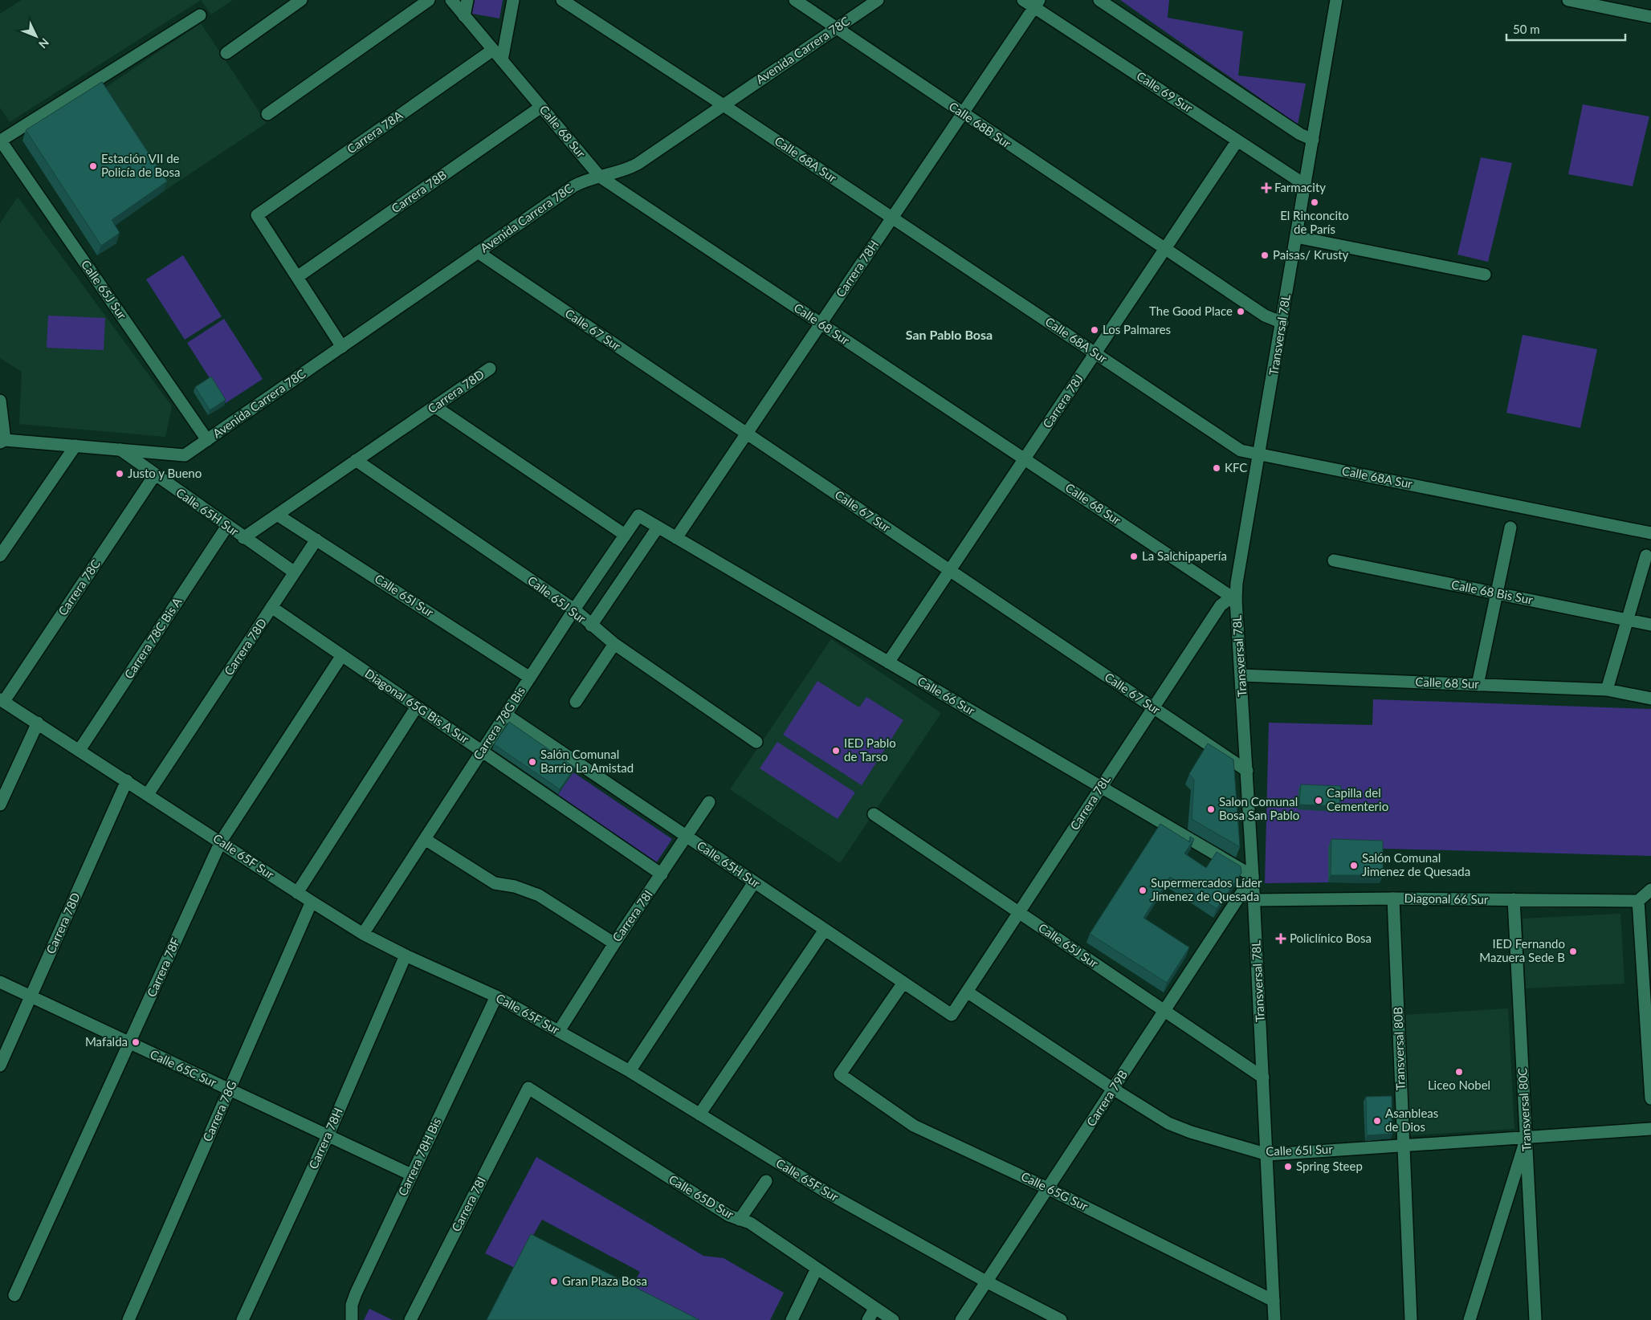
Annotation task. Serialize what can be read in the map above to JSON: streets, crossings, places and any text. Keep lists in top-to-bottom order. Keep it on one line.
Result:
{"streets":{"street":["Avenida Carrera 78C","Calle 69 Sur","Calle 68B Sur","Calle 68 Sur","Carrera 78A","Calle 68A Sur","Carrera 78B","Carrera 78H","Calle 65J Sur","Calle 67 Sur","Transversal 78L","Carrera 78D","Carrera 78J","Calle 65H Sur","Carrera 78C","Calle 68 Bis Sur","Calle 65I Sur","Carrera 78C Bis A","Calle 66 Sur","Diagonal 65G Bis A Sur","Carrera 78G Bis","Carrera 78L","Calle 65F Sur","Diagonal 66 Sur","Carrera 78I","Carrera 78F","Transversal 80B","Calle 65C Sur","Carrera 79B","Transversal 80C","Carrera 78G","Carrera 78H Bis","Calle 65G Sur","Calle 65D Sur"]},"crossings":[["Avenida Carrera 78C","Calle 68B Sur"],["Avenida Carrera 78C","Calle 68 Sur"],["Avenida Carrera 78C","Calle 68A Sur"],["Avenida Carrera 78C","Calle 65J Sur"],["Avenida Carrera 78C","Calle 67 Sur"],["Avenida Carrera 78C","Calle 65H Sur"],["Calle 69 Sur","Carrera 78H"],["Calle 69 Sur","Transversal 78L"],["Calle 69 Sur","Carrera 78J"],["Calle 68B Sur","Carrera 78H"],["Calle 68B Sur","Transversal 78L"],["Calle 68B Sur","Carrera 78J"],["Calle 68 Sur","Carrera 78A"],["Calle 68 Sur","Carrera 78B"],["Calle 68 Sur","Carrera 78H"],["Calle 68 Sur","Transversal 78L"],["Calle 68 Sur","Carrera 78J"],["Calle 68 Sur","Carrera 78L"],["Carrera 78A","Carrera 78B"],["Calle 68A Sur","Carrera 78H"],["Calle 68A Sur","Transversal 78L"],["Calle 68A Sur","Carrera 78J"],["Carrera 78H","Calle 67 Sur"],["Carrera 78H","Calle 66 Sur"],["Carrera 78H","Calle 65F Sur"],["Carrera 78H","Calle 65C Sur"],["Calle 65J Sur","Transversal 78L"],["Calle 65J Sur","Carrera 78D"],["Calle 65J Sur","Carrera 78G Bis"],["Calle 65J Sur","Carrera 78L"],["Calle 65J Sur","Carrera 79B"],["Calle 67 Sur","Transversal 78L"],["Calle 67 Sur","Carrera 78J"],["Calle 67 Sur","Carrera 78L"],["Transversal 78L","Calle 65I Sur"],["Transversal 78L","Calle 66 Sur"],["Transversal 78L","Carrera 78L"],["Transversal 78L","Diagonal 66 Sur"],["Transversal 78L","Carrera 79B"],["Transversal 78L","Calle 65G Sur"],["Carrera 78D","Calle 65H Sur"],["Carrera 78D","Calle 65I Sur"],["Carrera 78D","Diagonal 65G Bis A Sur"],["Carrera 78D","Calle 65F Sur"],["Carrera 78D","Calle 65C Sur"],["Carrera 78J","Calle 66 Sur"],["Calle 65H Sur","Carrera 78C"],["Calle 65H Sur","Carrera 78C Bis A"],["Calle 65H Sur","Carrera 78G Bis"],["Calle 65H Sur","Carrera 78L"],["Calle 65H Sur","Carrera 78I"],["Calle 65H Sur","Calle 65G Sur"],["Carrera 78C","Calle 65F Sur"],["Calle 65I Sur","Carrera 78G Bis"],["Calle 65I Sur","Carrera 78L"],["Calle 65I Sur","Transversal 80B"],["Calle 65I Sur","Carrera 79B"],["Calle 65I Sur","Transversal 80C"],["Carrera 78C Bis A","Calle 65F Sur"],["Calle 66 Sur","Carrera 78G Bis"],["Calle 66 Sur","Carrera 78L"],["Calle 66 Sur","Carrera 79B"],["Diagonal 65G Bis A Sur","Carrera 78G Bis"],["Diagonal 65G Bis A Sur","Carrera 78I"],["Diagonal 65G Bis A Sur","Carrera 78F"],["Carrera 78G Bis","Calle 65F Sur"],["Calle 65F Sur","Carrera 78I"],["Calle 65F Sur","Carrera 78F"],["Calle 65F Sur","Carrera 79B"],["Calle 65F Sur","Carrera 78G"],["Calle 65F Sur","Carrera 78H Bis"],["Diagonal 66 Sur","Transversal 80B"],["Diagonal 66 Sur","Transversal 80C"],["Carrera 78I","Calle 65D Sur"],["Carrera 78F","Calle 65C Sur"],["Calle 65C Sur","Carrera 78G"],["Calle 65C Sur","Carrera 78H Bis"],["Carrera 79B","Calle 65G Sur"]],"districts":["San Pablo Bosa"],"places":{"other":["Estación VII de Policía de Bosa","El Rinconcito de París","Paisas/ Krusty","The Good Place","Los Palmares","KFC","Justo y Bueno","La Salchipapería","IED Pablo de Tarso","Salón Comunal Barrio La Amistad","Capilla del Cementerio","Salon Comunal Bosa San Pablo","Salón Comunal Jimenez de Quesada","Supermercados Líder Jimenez de Quesada","IED Fernando Mazuera Sede B","Mafalda","Liceo Nobel","Asanbleas de Dios","Spring Steep","Gran Plaza Bosa"],"health":["Farmacity","Policlínico Bosa"]},"scale_bar":"50 m","north":"bottom right"}
